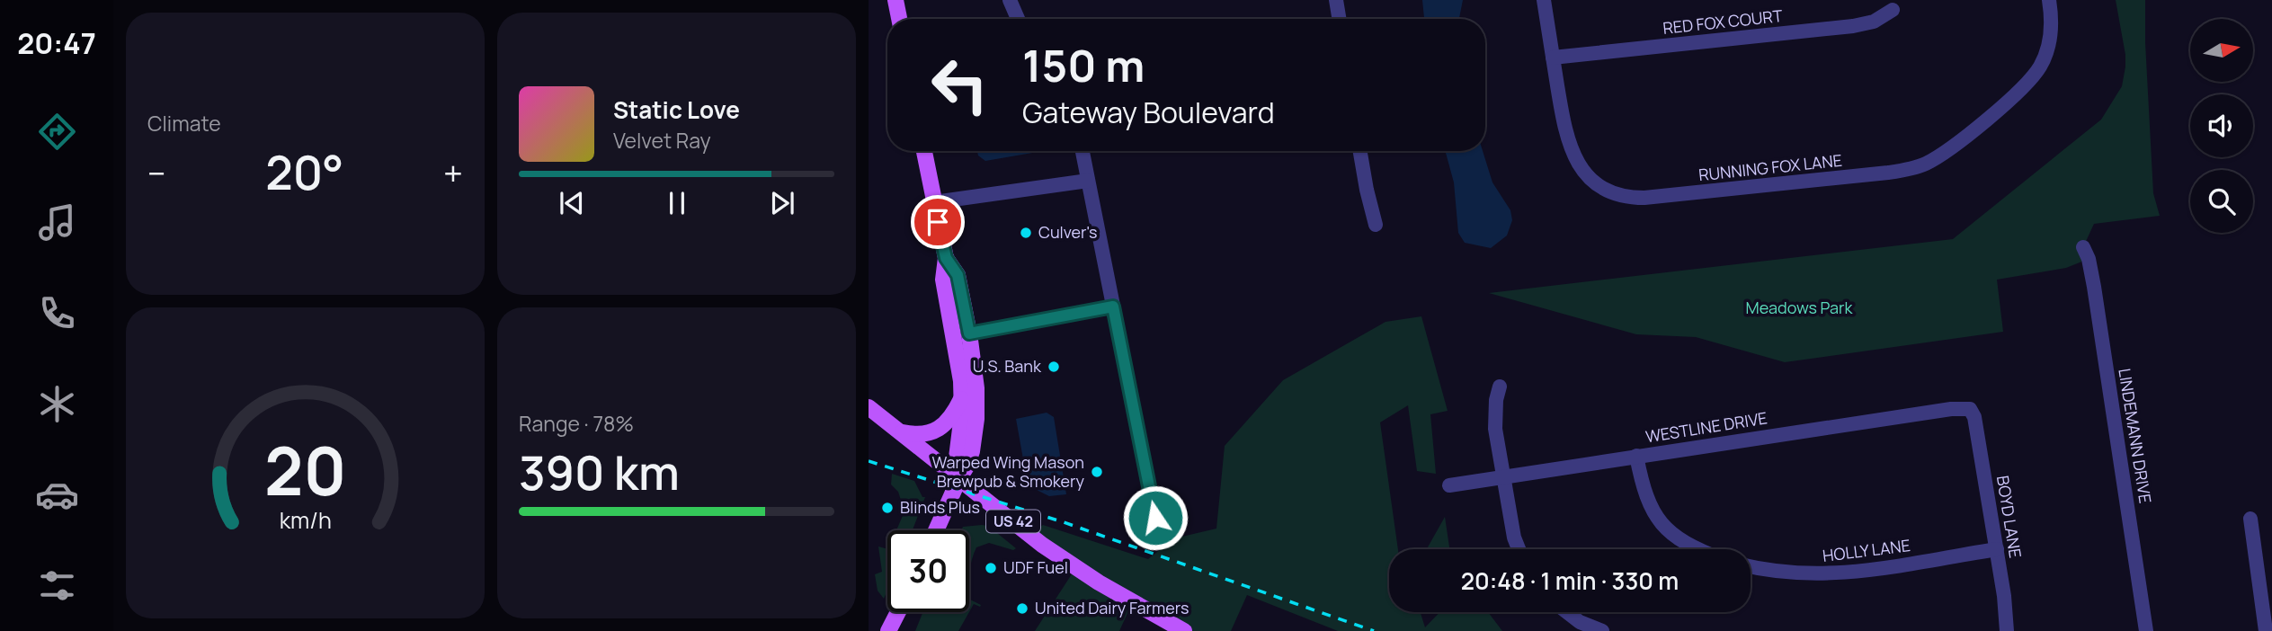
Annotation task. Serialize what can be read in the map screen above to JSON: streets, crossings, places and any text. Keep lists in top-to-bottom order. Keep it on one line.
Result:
{"streets":{"main road":["US 42"],"street":["RED FOX COURT","RUNNING FOX LANE","WESTLINE DRIVE","LINDEMANN DRIVE","BOYD LANE","HOLLY LANE"]},"crossings":[["RED FOX COURT","RUNNING FOX LANE"],["WESTLINE DRIVE","BOYD LANE"],["BOYD LANE","HOLLY LANE"]],"parks":["Meadows Park"],"places":["Culver's","U.S. Bank","Warped Wing Mason Brewpub & Smokery","Blinds Plus","UDF Fuel","United Dairy Farmers"],"north":"right","page":{"tabs":"20:47","tile":["Climate",["Range · 78%","390 km"]],"turn":["150 m","Gateway Boulevard"],"song":["Static Love","Velvet Ray"],"heat":["−","20°","+"],"limit":"30","trip":"20:48 · 1 min · 330 m","gauge":["20","km/h"]}}
